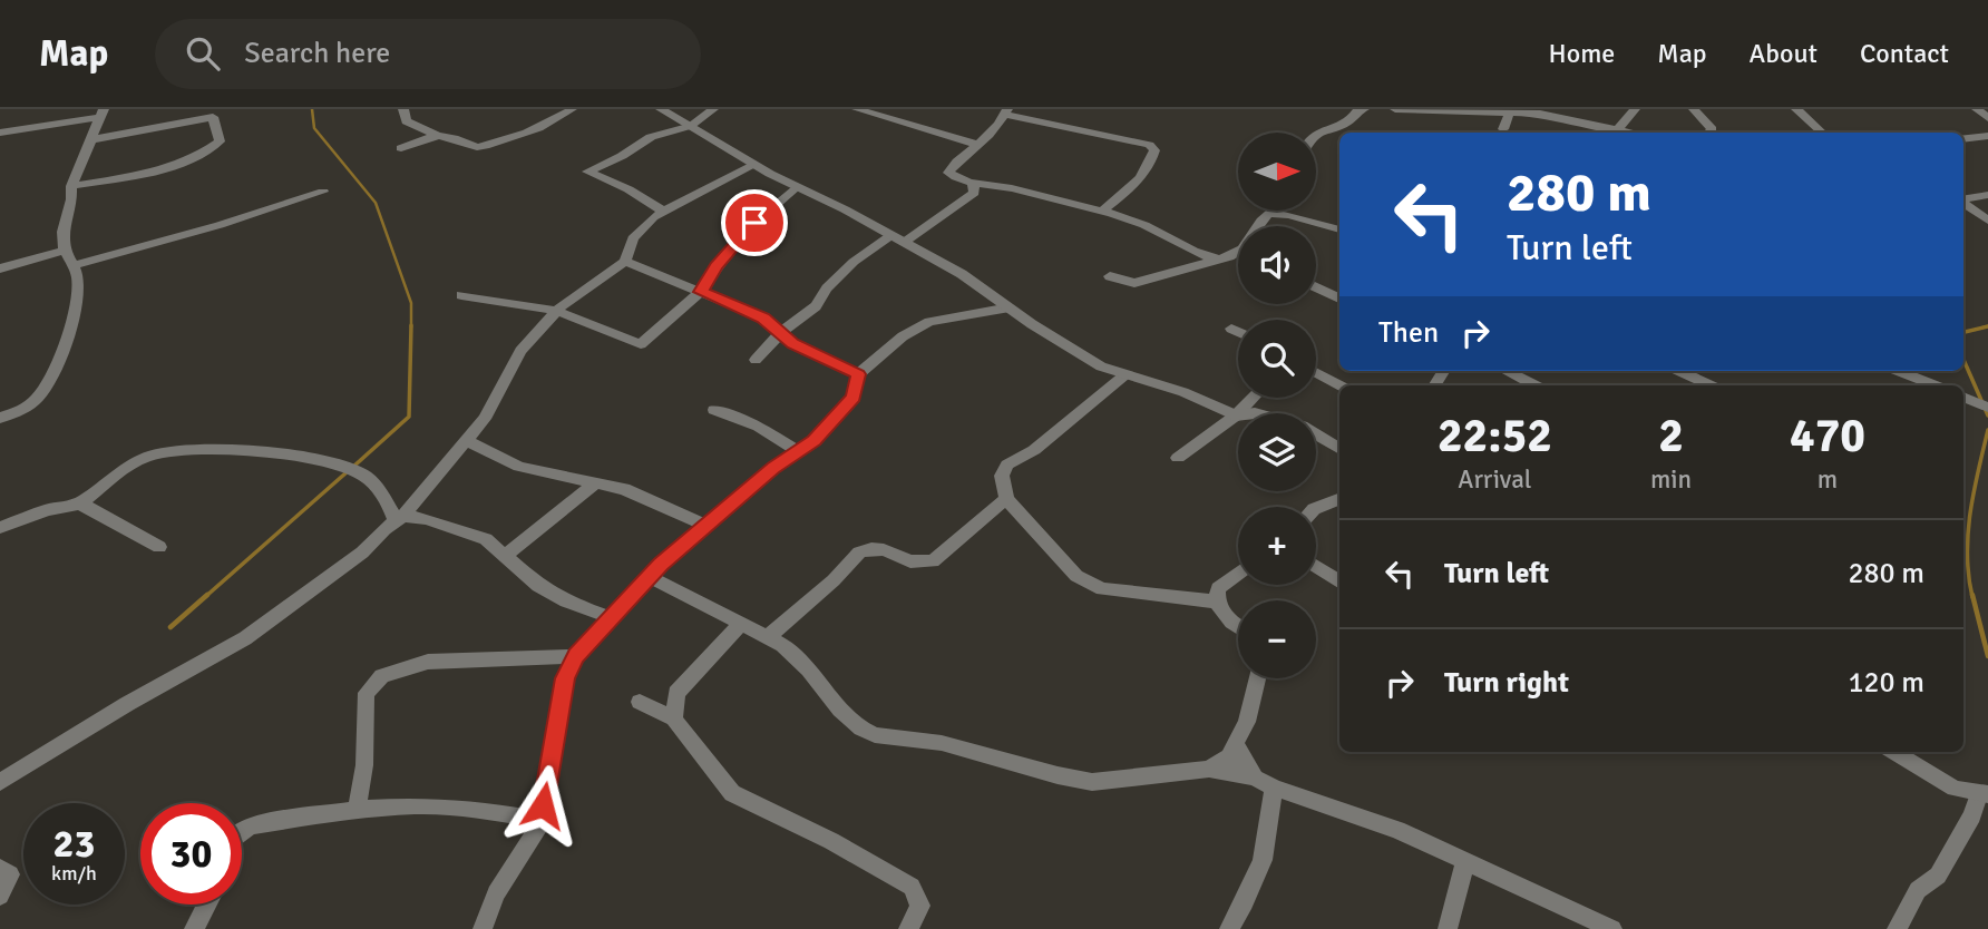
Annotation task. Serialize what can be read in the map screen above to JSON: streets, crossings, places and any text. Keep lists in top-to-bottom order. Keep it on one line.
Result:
{"north":"right","page":{"header":"Map","search":"Search here","nav":["Home","Map","About","Contact"],"map_buttons":["+","−"],"turn":["280 m","Turn left"],"then":"Then","eta":["22:52","Arrival","2","min","470","m"],"list":[{"name":"Turn left","value":"280 m"},{"name":"Turn right","value":"120 m"}],"speed":"23 km/h","limit":"30"}}
